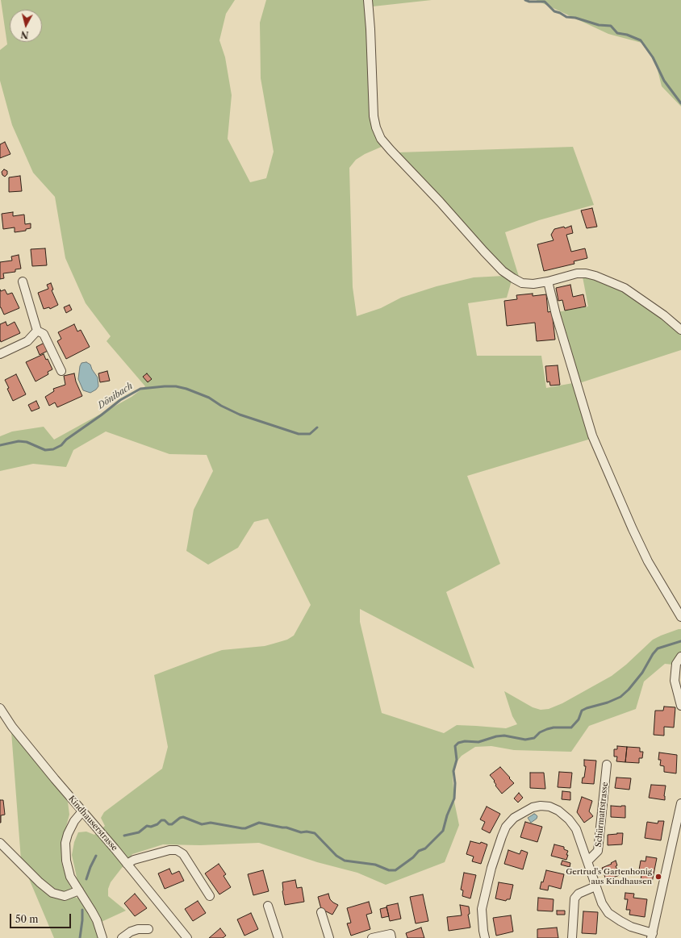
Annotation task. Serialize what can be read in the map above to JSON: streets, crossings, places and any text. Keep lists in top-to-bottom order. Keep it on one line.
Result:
{"streets":{"street":["Schürmattstrasse","Kindhauserstrasse"]},"water":["Dönibach"],"places":["Gertrud's Gartenhonig aus Kindhausen"],"scale_bar":"50 m","north":"bottom"}
